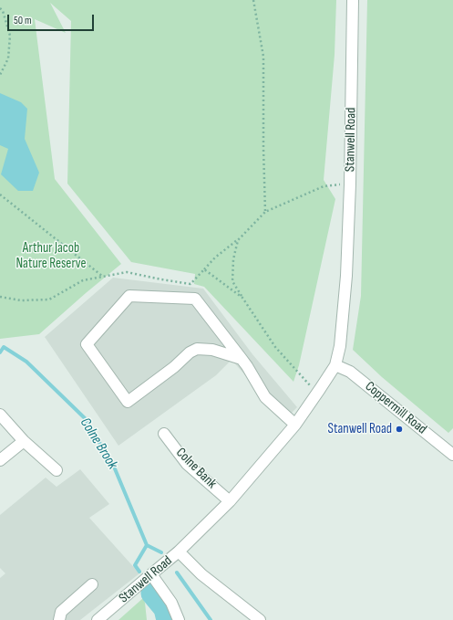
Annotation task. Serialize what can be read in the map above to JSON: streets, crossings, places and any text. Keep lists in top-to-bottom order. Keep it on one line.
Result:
{"streets":{"street":["Stanwell Road","Coppermill Road","Colne Bank"]},"crossings":[["Stanwell Road","Coppermill Road"],["Stanwell Road","Colne Bank"]],"water":["Colne Brook"],"parks":["Arthur Jacob Nature Reserve"],"places":["Stanwell Road"],"scale_bar":"50 m"}
